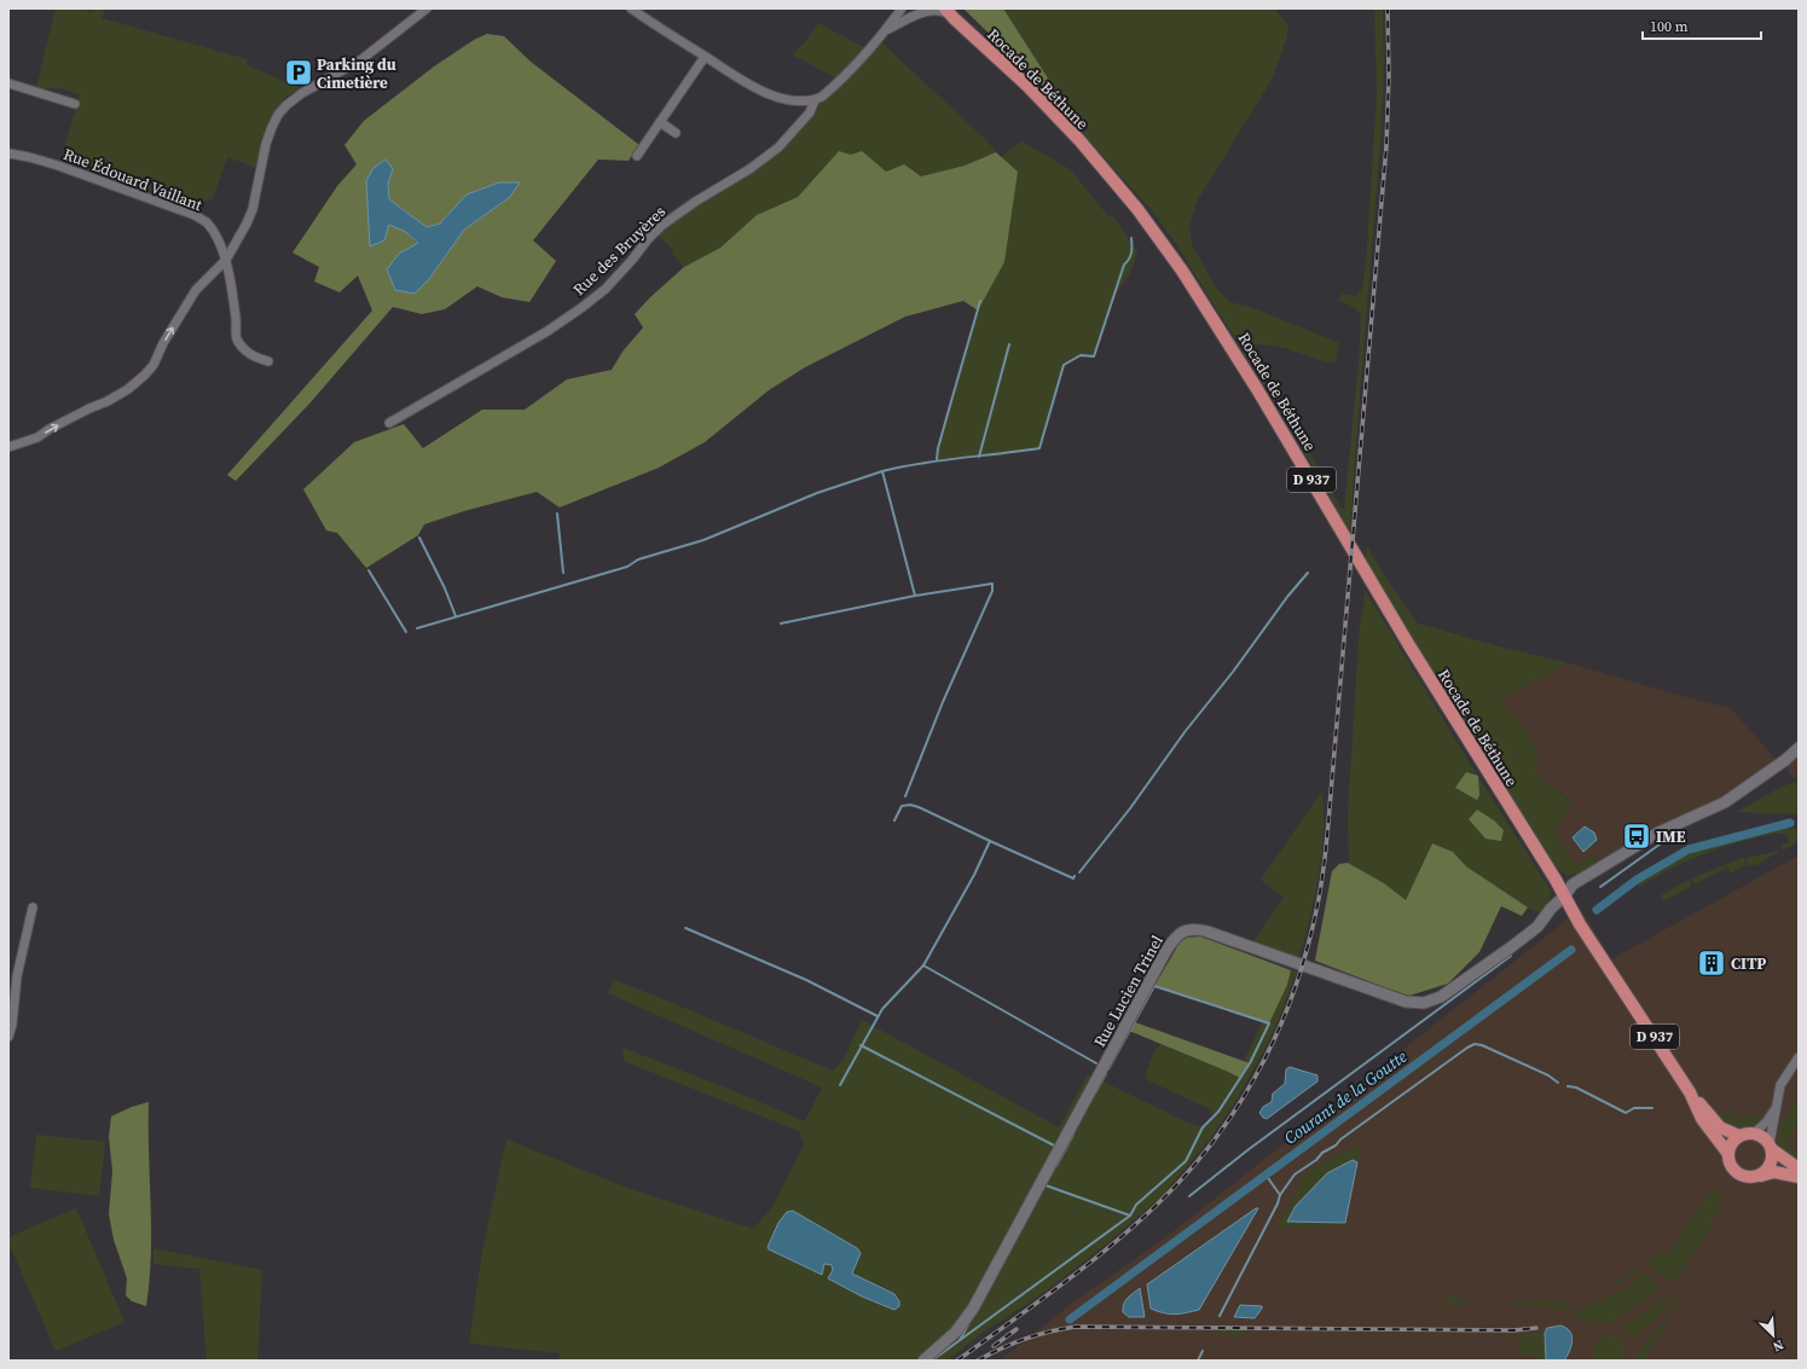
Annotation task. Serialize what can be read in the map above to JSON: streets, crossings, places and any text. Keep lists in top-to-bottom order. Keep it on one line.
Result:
{"streets":{"main road":["Rocade de Béthune","D 937"],"street":["Rue Édouard Vaillant","Rue des Bruyères","Rue Lucien Trinel"]},"crossings":[["Rocade de Béthune","Rue des Bruyères"],["Rocade de Béthune","D 937"],["Rocade de Béthune","Rue Lucien Trinel"]],"water":["Courant de la Goutte"],"places":{"parking":["Parking du Cimetière"],"bus stop":["IME"],"building":["CITP"]},"scale_bar":"100 m","north":"bottom right"}
